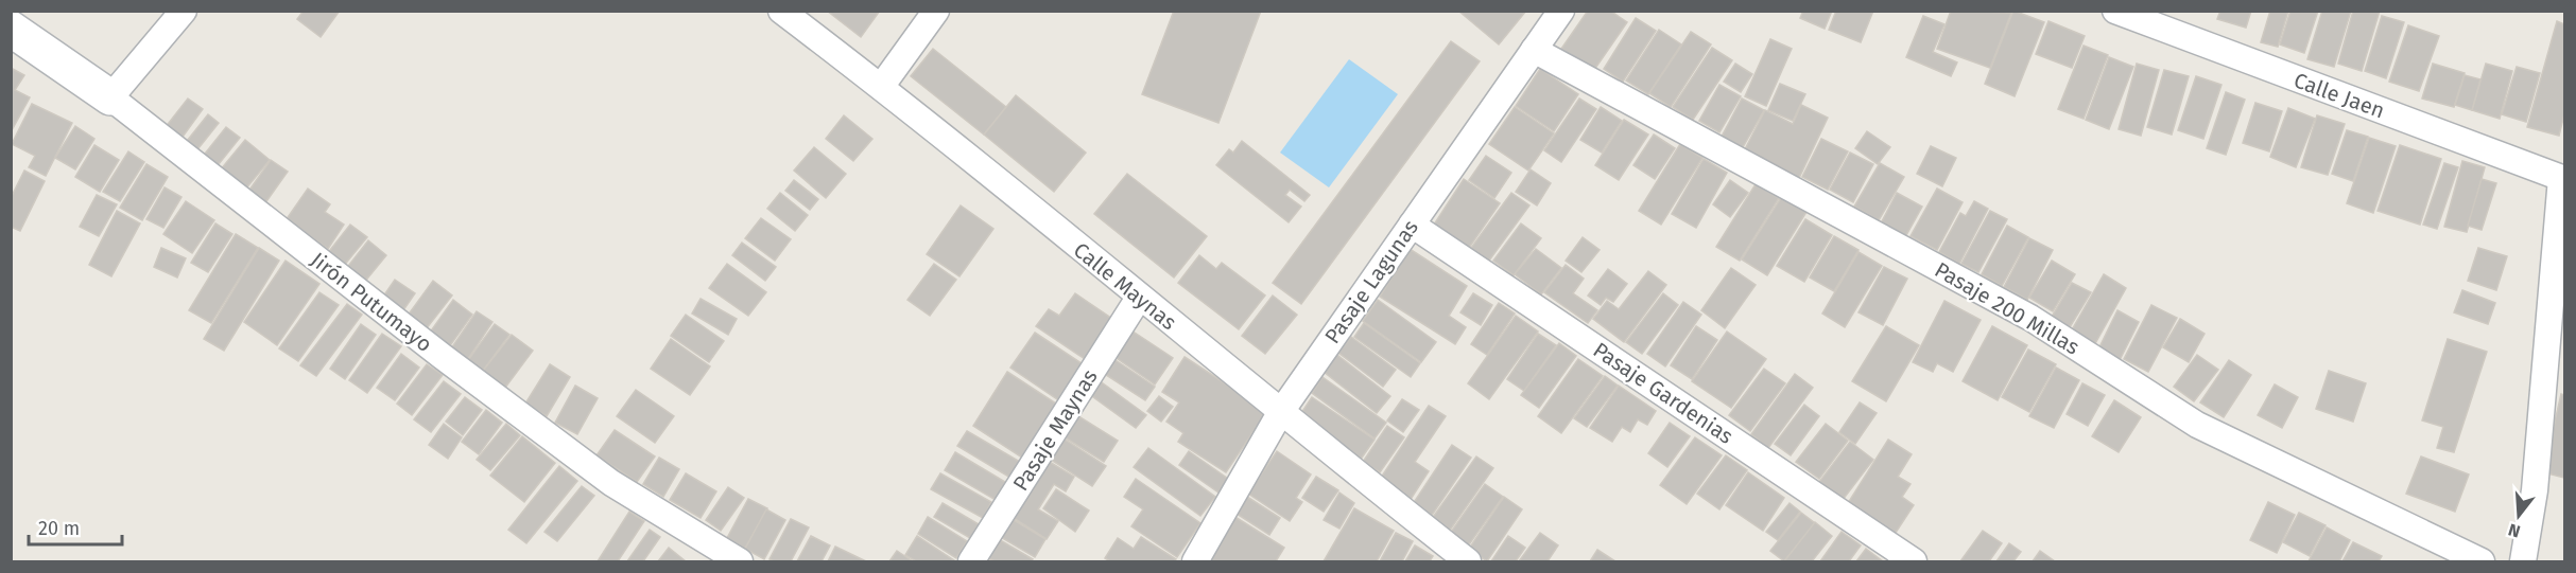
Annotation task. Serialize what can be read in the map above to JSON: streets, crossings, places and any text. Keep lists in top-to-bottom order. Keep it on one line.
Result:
{"streets":{"street":["Calle Jaen","Pasaje Lagunas","Calle Maynas","Jirón Putumayo","Pasaje 200 Millas","Pasaje Gardenias","Pasaje Maynas"]},"crossings":[["Pasaje Lagunas","Calle Maynas"],["Pasaje Lagunas","Pasaje 200 Millas"],["Pasaje Lagunas","Pasaje Gardenias"],["Calle Maynas","Pasaje Maynas"]],"scale_bar":"20 m","north":"bottom"}
